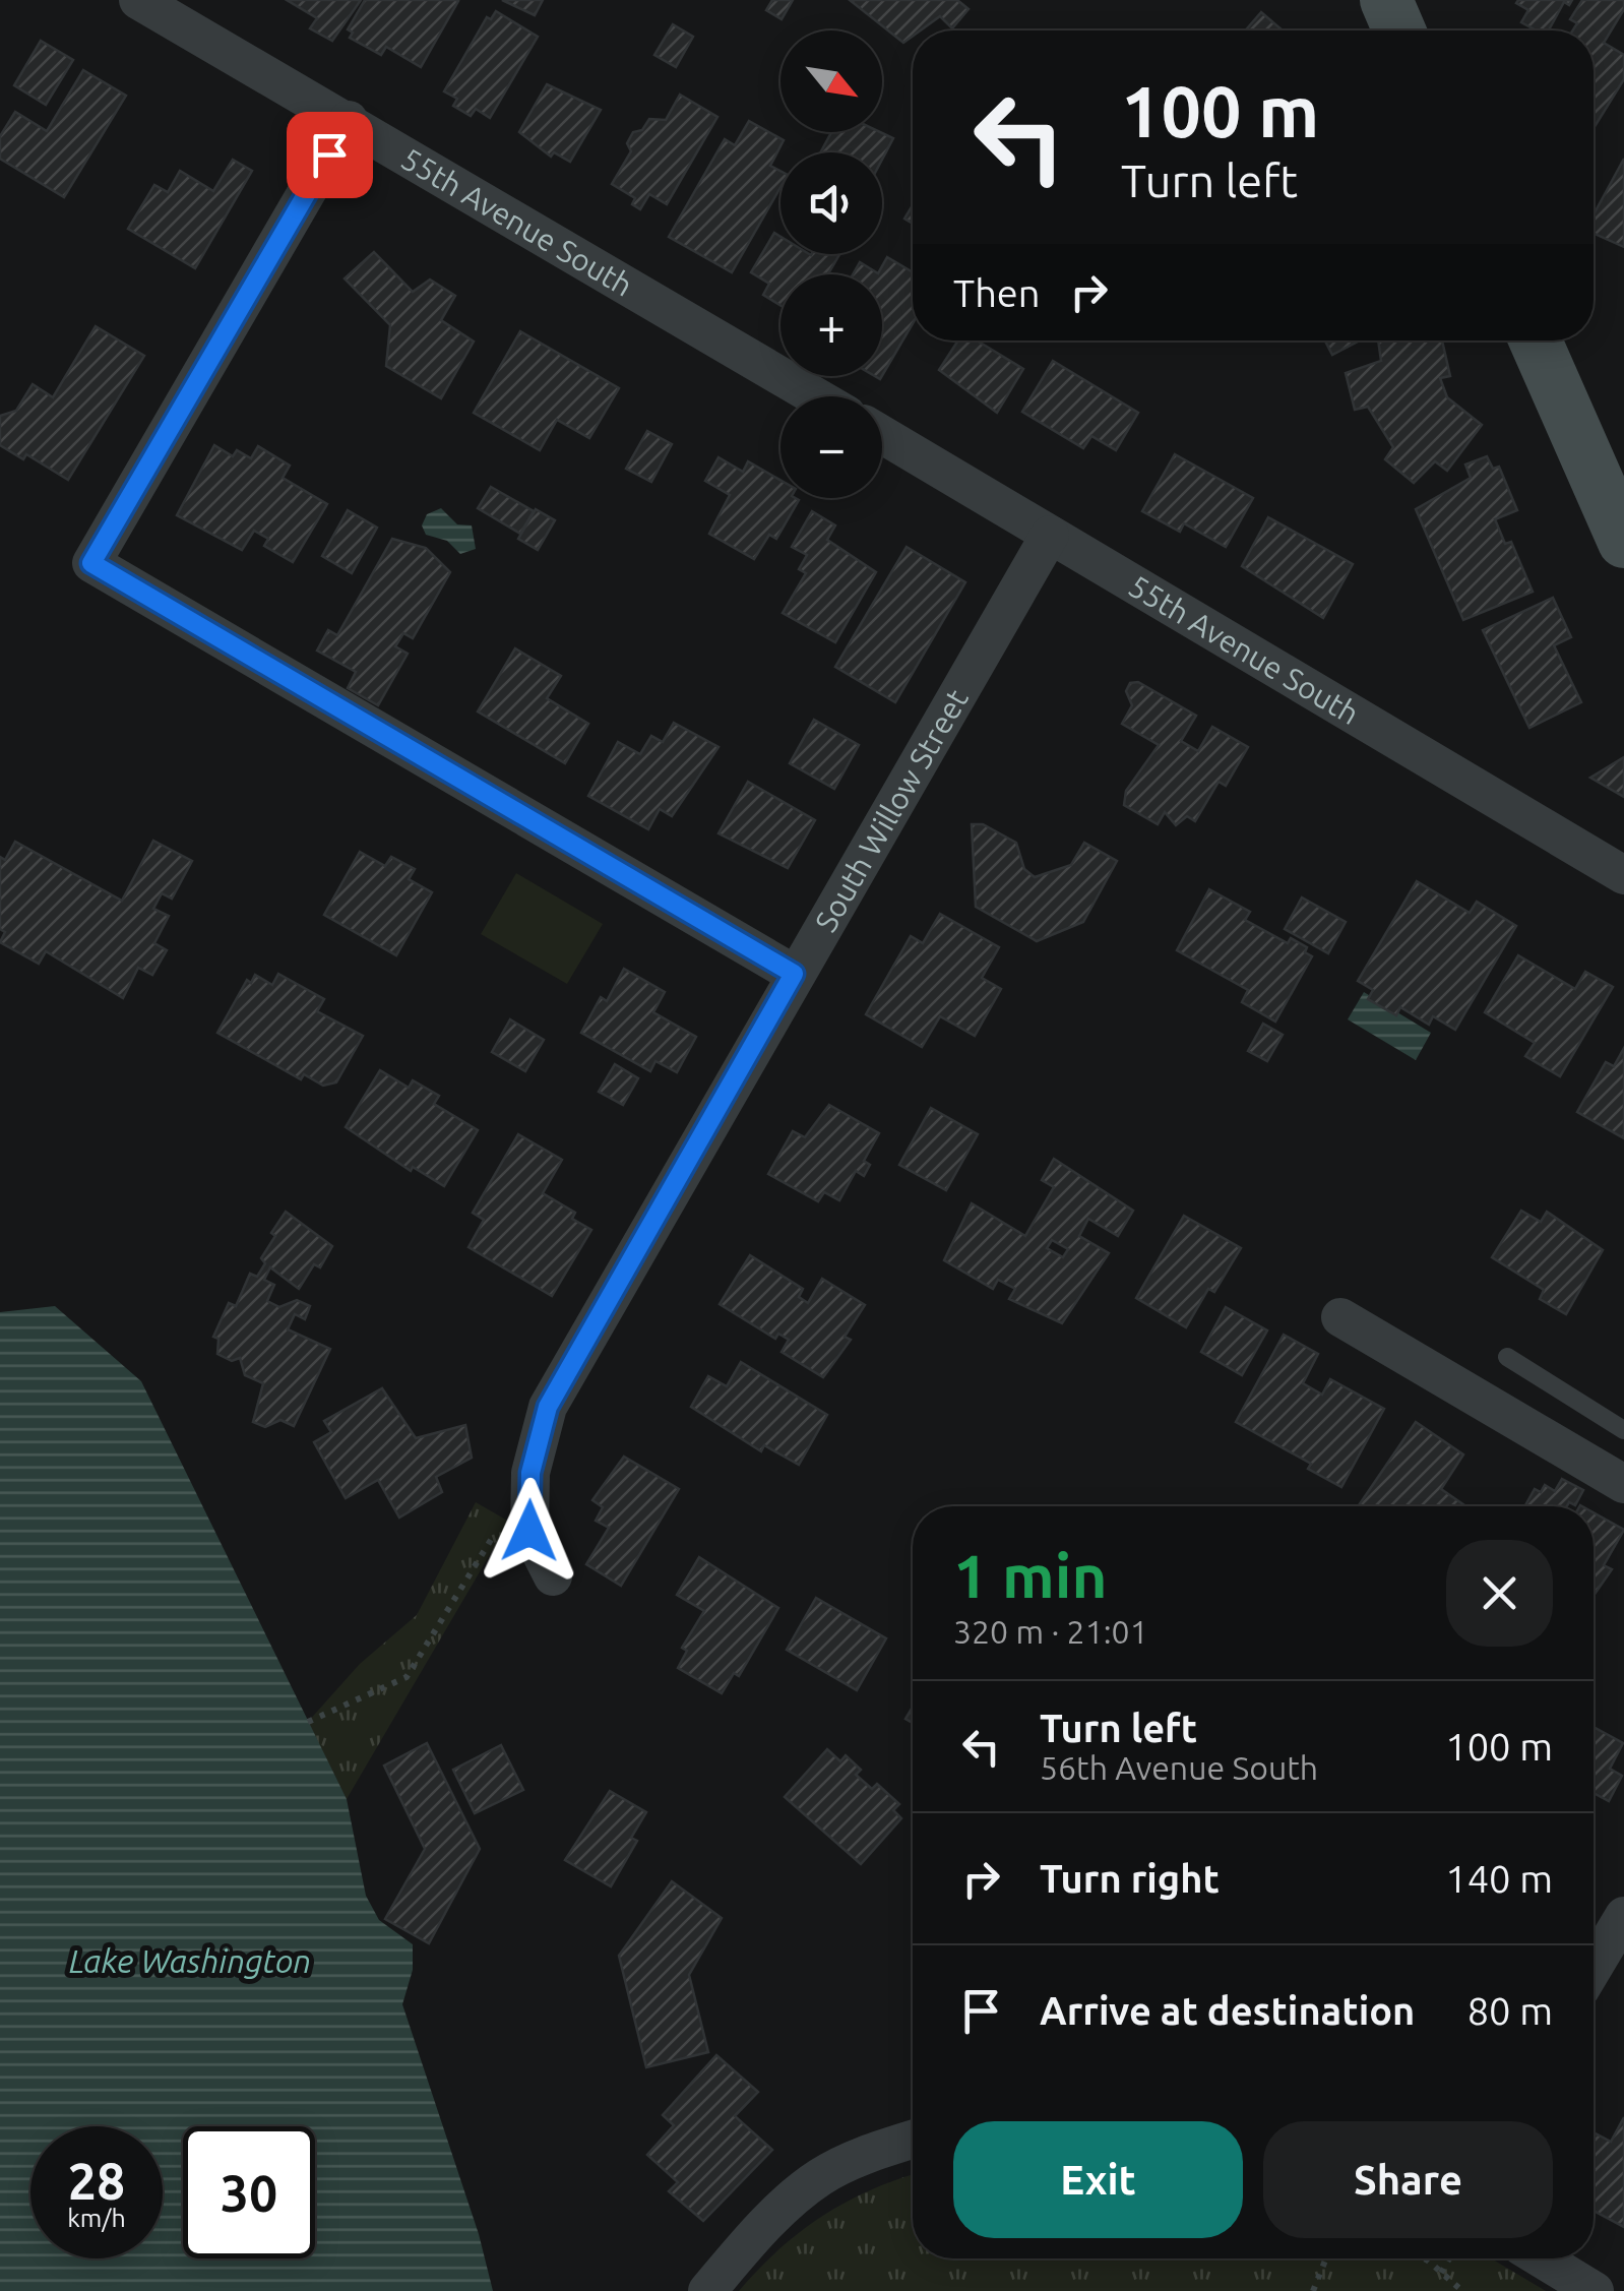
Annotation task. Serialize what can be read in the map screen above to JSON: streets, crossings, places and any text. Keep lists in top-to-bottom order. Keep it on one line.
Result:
{"streets":{"street":["55th Avenue South","South Willow Street"]},"crossings":[["55th Avenue South","South Willow Street"]],"water":["Lake Washington"],"north":"bottom right","page":{"map_buttons":["+","−"],"turn":["100 m","Turn left"],"then":"Then","heading":["1 min","320 m · 21:01"],"list":[{"name":"Turn left","note":"56th Avenue South","value":"100 m"},{"name":"Turn right","value":"140 m"},{"name":"Arrive at destination","value":"80 m"}],"buttons":["Exit","Share"],"speed":"28 km/h","limit":"30"}}
